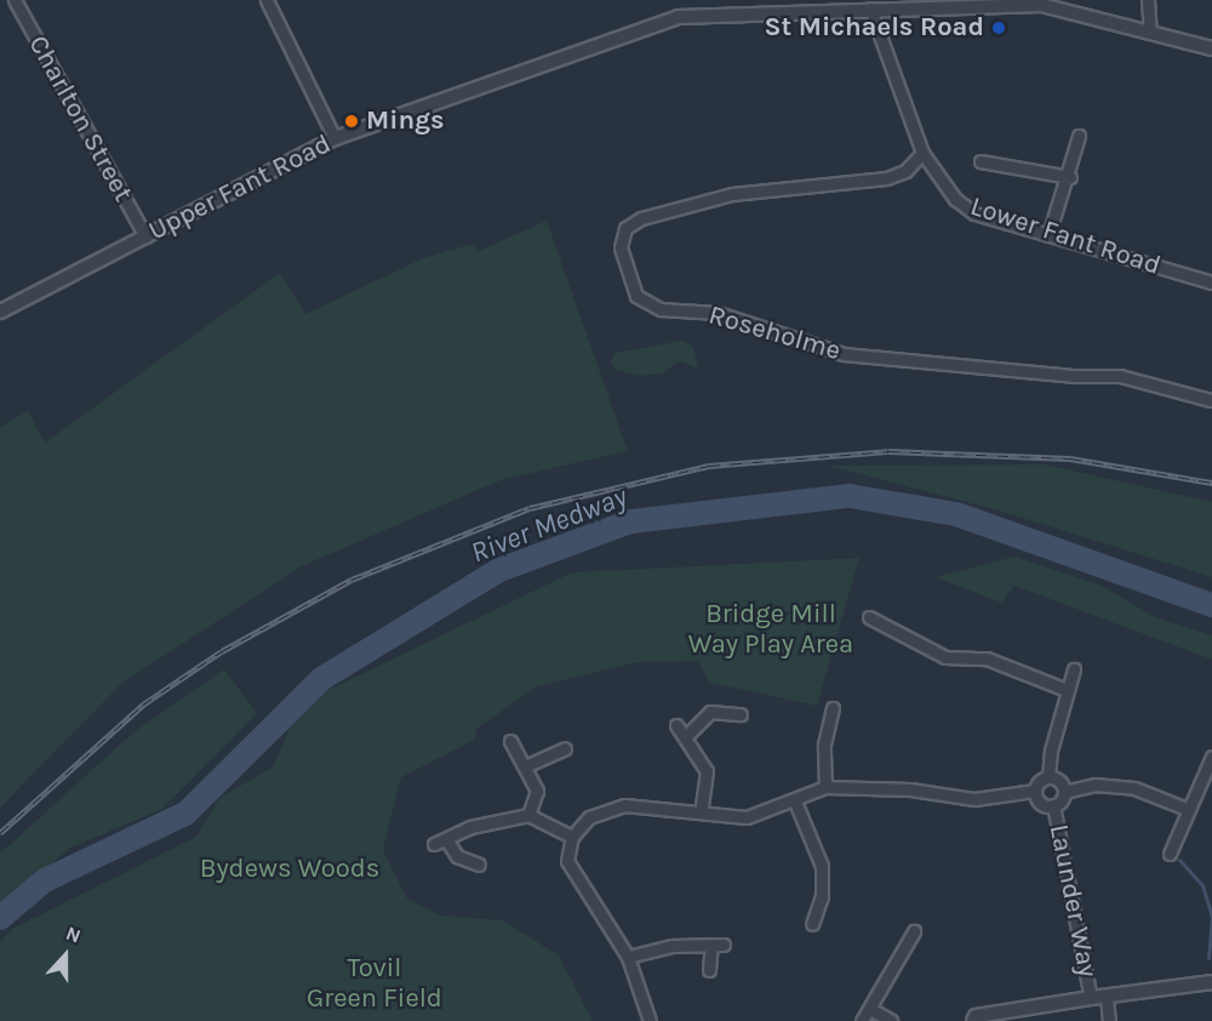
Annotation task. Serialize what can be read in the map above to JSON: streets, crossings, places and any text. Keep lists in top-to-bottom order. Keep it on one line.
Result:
{"streets":{"street":["Charlton Street","Upper Fant Road","Lower Fant Road","Roseholme","Launder Way"]},"crossings":[["Charlton Street","Upper Fant Road"],["Upper Fant Road","Lower Fant Road"],["Lower Fant Road","Roseholme"]],"water":["River Medway"],"parks":["Bridge Mill Way Play Area","Bydews Woods","Tovil Green Field"],"places":["St Michaels Road","Mings"],"north":"top"}
